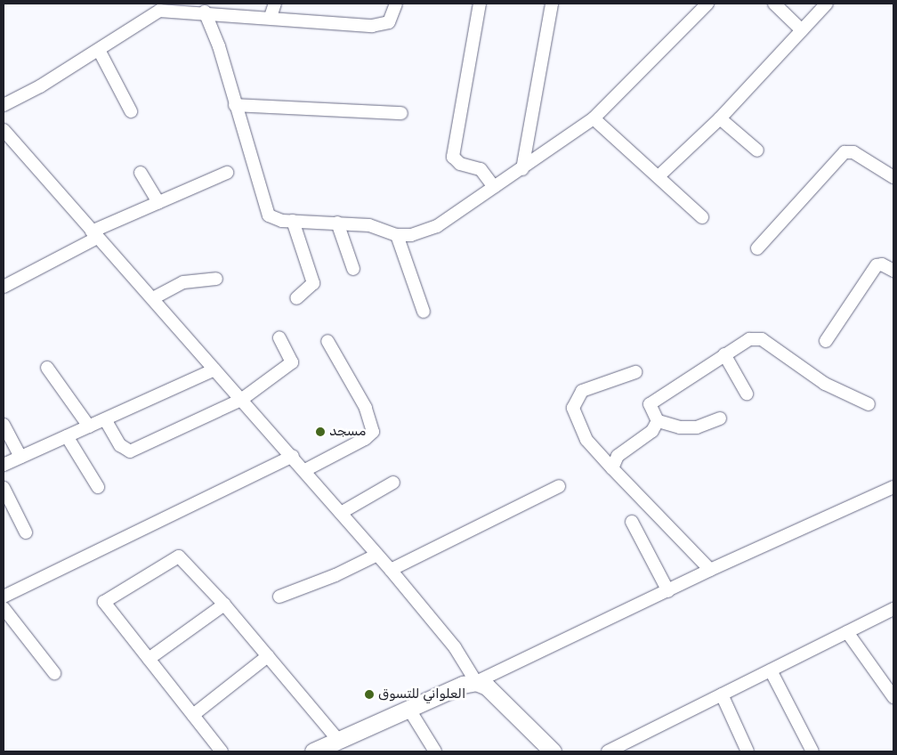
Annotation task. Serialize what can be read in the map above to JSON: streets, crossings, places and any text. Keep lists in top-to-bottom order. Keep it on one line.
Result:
{"places":["مسجد","العلواني للتسوق"]}
